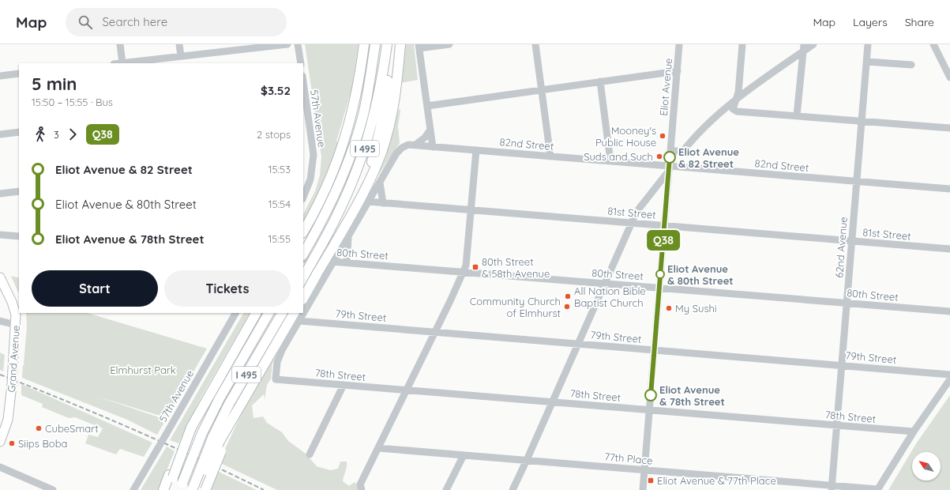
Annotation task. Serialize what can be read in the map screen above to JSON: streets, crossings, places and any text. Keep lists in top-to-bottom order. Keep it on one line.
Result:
{"streets":{"highway":["I 495"],"main road":["Grand Avenue"],"street":["Eliot Avenue","57th Avenue","82nd Street","81st Street","62nd Avenue","80th Street","79th Street","78th Street","77th Place"]},"crossings":[["Eliot Avenue","82nd Street"],["Eliot Avenue","81st Street"],["Eliot Avenue","80th Street"],["Eliot Avenue","79th Street"],["Eliot Avenue","78th Street"],["Eliot Avenue","77th Place"],["82nd Street","62nd Avenue"],["81st Street","62nd Avenue"],["62nd Avenue","80th Street"],["62nd Avenue","79th Street"],["62nd Avenue","78th Street"],["62nd Avenue","77th Place"],["79th Street","78th Street"]],"parks":["Elmhurst Park"],"places":{"other":["Mooney's Public House","Suds and Such","Eliot Avenue & 82 Street","Eliot Avenue & 80th Street","All Nation Bible Baptist Church","Community Church of Elmhurst","My Sushi","Eliot Avenue & 78th Street","CubeSmart","Siips Boba"],"transit":["80th Street & 58th Avenue","Eliot Avenue & 77th Place"]},"lines":["bus line Q38"],"north":"top left","page":{"header":"Map","search":"Search here","nav":["Map","Layers","Share"],"on_map":"Q38","heading":["5 min","15:50 – 15:55 · Bus","$3.52"],"legs":["3","Q38","2 stops"],"list":[{"name":"Eliot Avenue & 82 Street","value":"15:53"},{"name":"Eliot Avenue & 80th Street","value":"15:54"},{"name":"Eliot Avenue & 78th Street","value":"15:55"}],"buttons":["Start","Tickets"]}}
